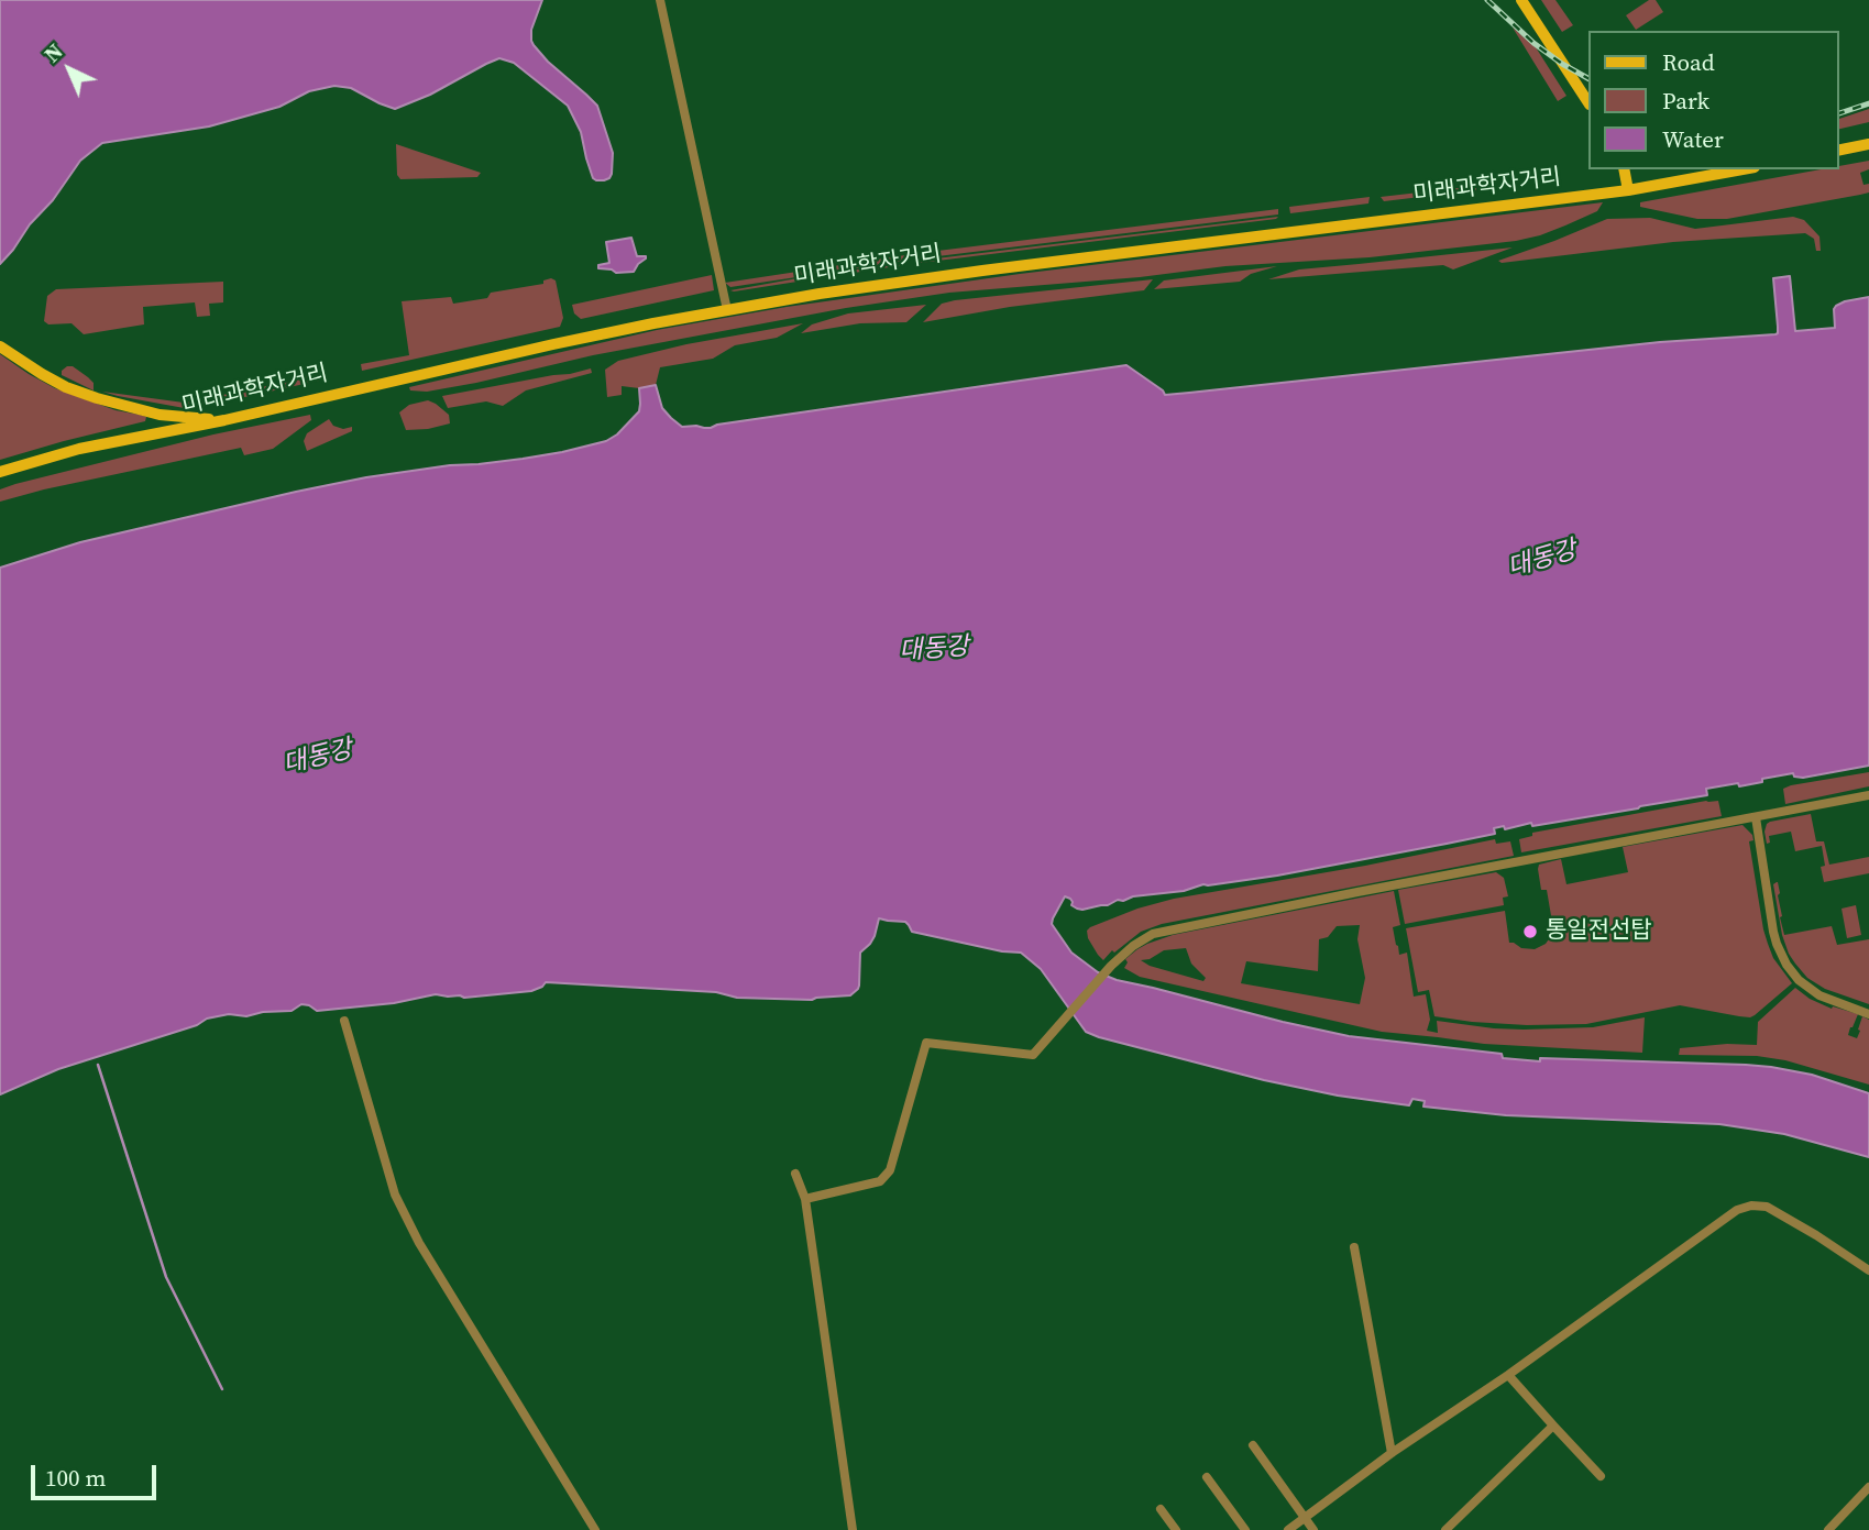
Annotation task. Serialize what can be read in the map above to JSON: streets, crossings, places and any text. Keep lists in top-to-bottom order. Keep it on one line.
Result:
{"streets":{"main road":["미래과학자거리"]},"water":["대동강"],"places":["통일전선탑"],"legend":["Road","Park","Water"],"scale_bar":"100 m","north":"top left"}
